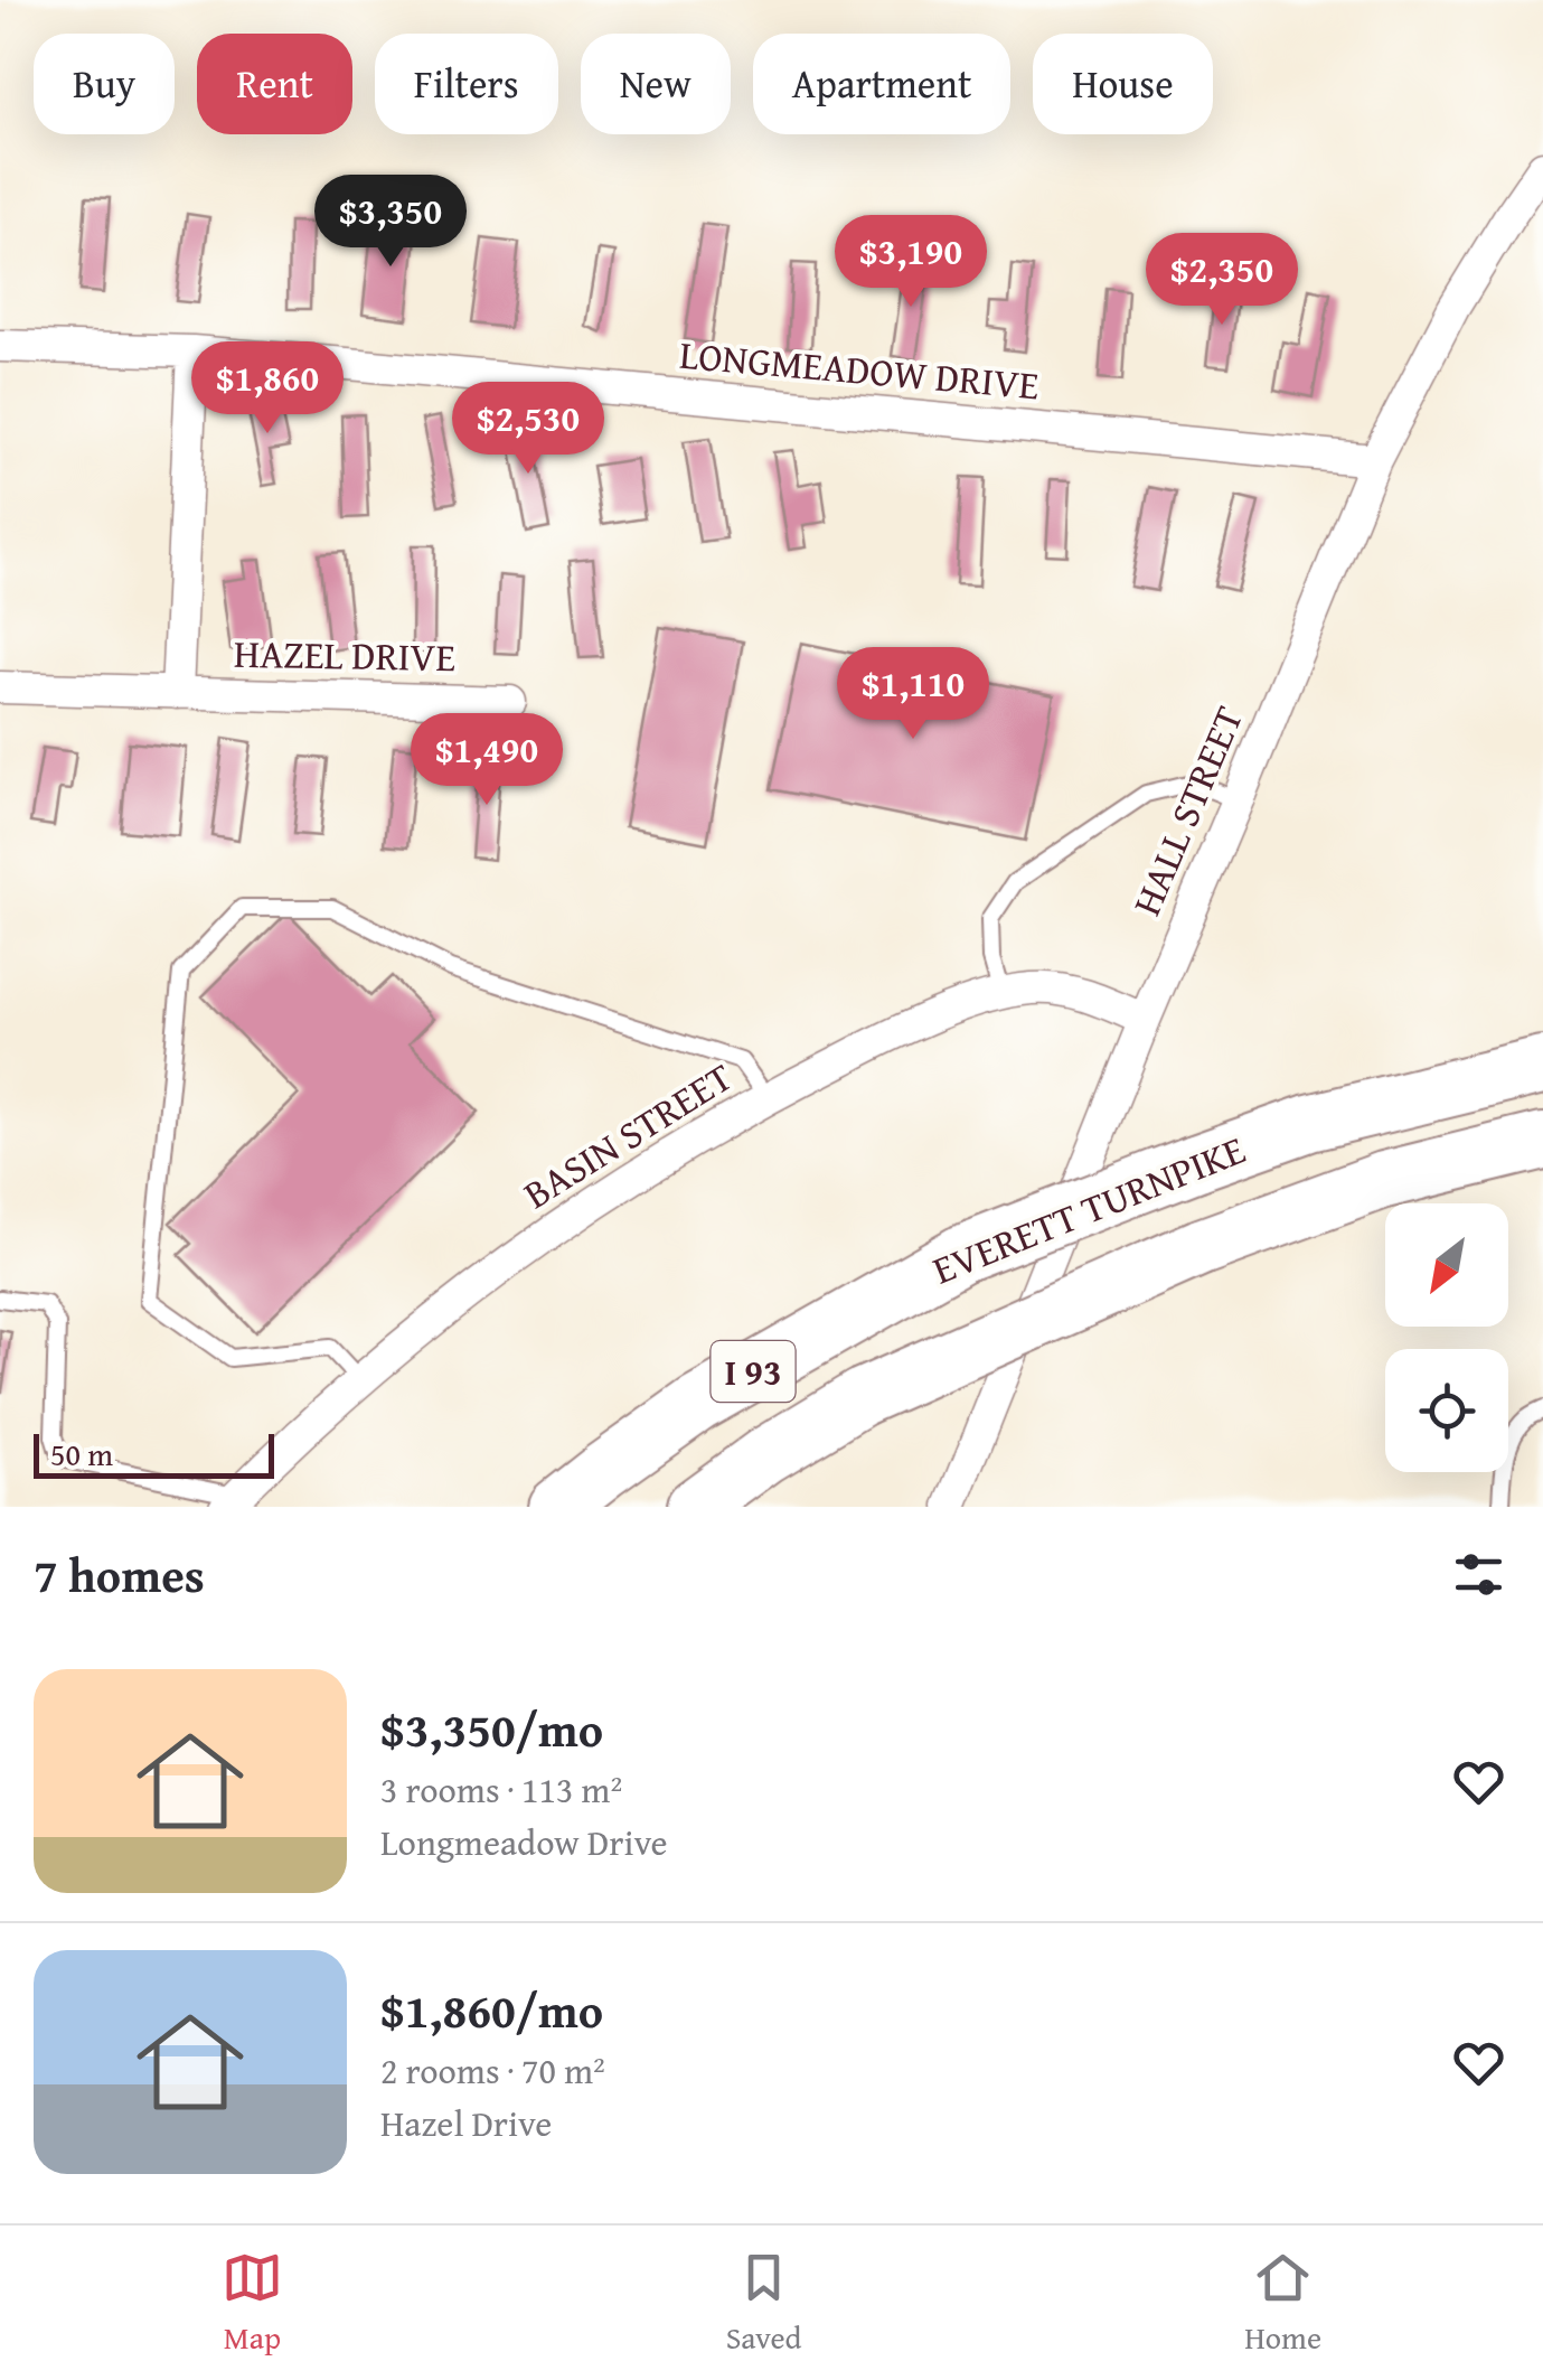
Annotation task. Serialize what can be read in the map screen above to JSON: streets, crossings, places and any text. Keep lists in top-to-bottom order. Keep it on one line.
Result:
{"streets":{"highway":["EVERETT TURNPIKE","I 93"],"street":["LONGMEADOW DRIVE","HAZEL DRIVE","HALL STREET","BASIN STREET"]},"crossings":[["LONGMEADOW DRIVE","HAZEL DRIVE"],["LONGMEADOW DRIVE","HALL STREET"],["HALL STREET","BASIN STREET"]],"scale_bar":"50 m","north":"bottom left","page":{"chip":["Buy","Rent","Filters","New","Apartment","House"],"price":["$3,350","$3,190","$2,350","$1,860","$2,530","$1,110","$1,490"],"scale":"50 m","heading":"7 homes","list":[{"name":"$3,350/mo","note":"3 rooms · 113 m² · Longmeadow Drive"},{"name":"$1,860/mo","note":"2 rooms · 70 m² · Hazel Drive"}],"tabs":["Map","Saved","Home"]}}
